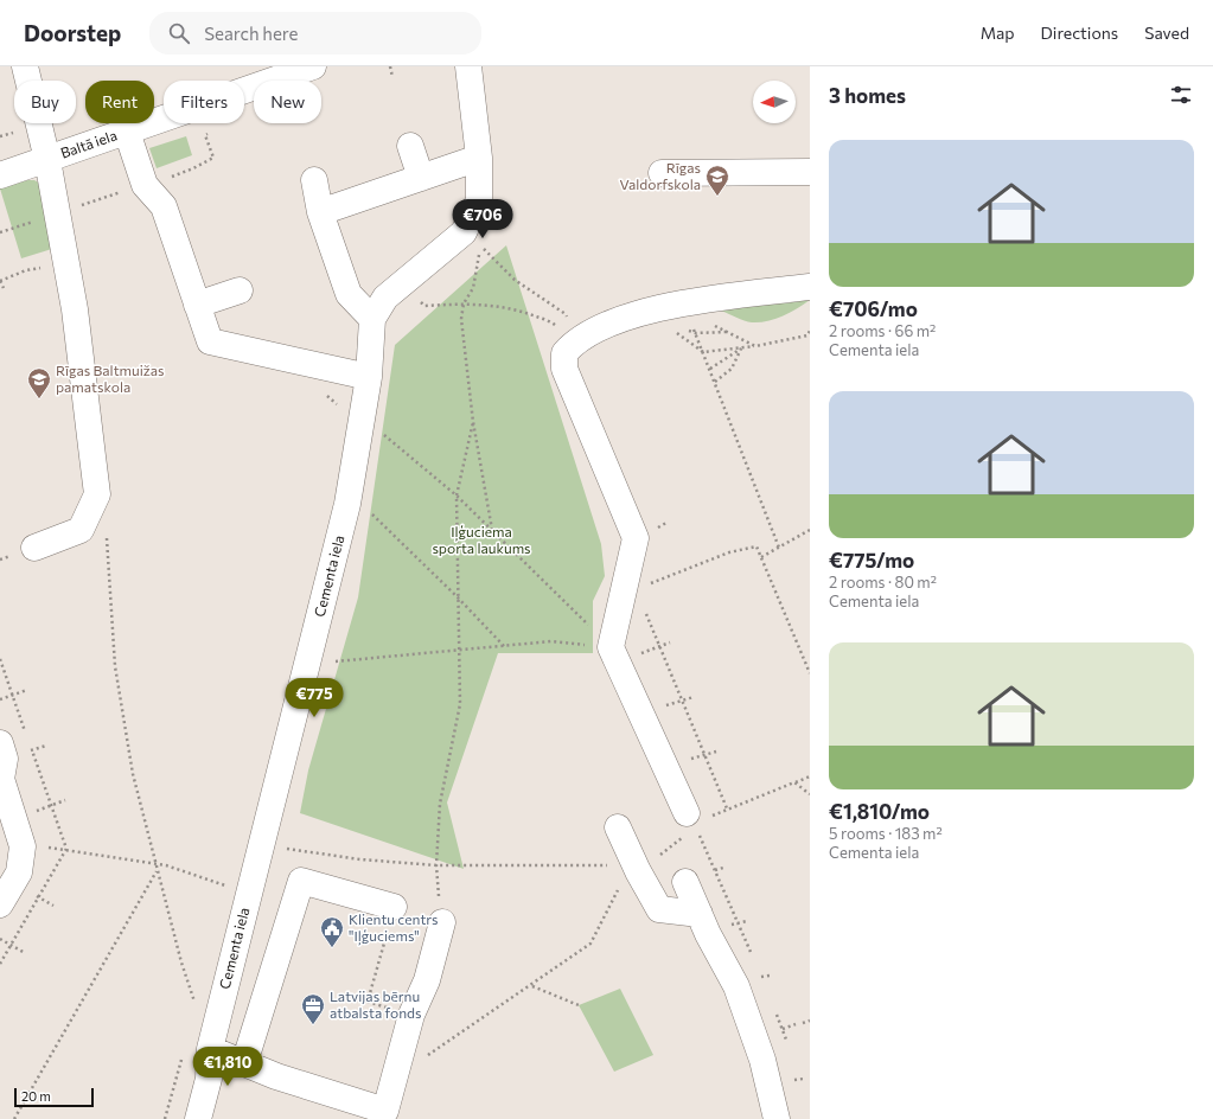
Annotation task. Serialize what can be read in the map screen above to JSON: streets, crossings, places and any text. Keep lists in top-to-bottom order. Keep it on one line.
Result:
{"streets":{"street":["Baltā iela","Cementa iela"]},"parks":["Iļģuciema sporta laukums"],"places":{"school or university":["Rīgas Valdorfskola","Rīgas Baltmuižas pamatskola"],"public building":["Klientu centrs \"Iļģuciems\""],"office":["Latvijas bērnu atbalsta fonds"]},"scale_bar":"20 m","north":"left","page":{"header":"Doorstep","search":"Search here","nav":["Map","Directions","Saved"],"heading":"3 homes","chip":["Buy","Rent","Filters","New"],"list":[{"name":"€706/mo","note":"2 rooms · 66 m² · Cementa iela"},{"name":"€775/mo","note":"2 rooms · 80 m² · Cementa iela"},{"name":"€1,810/mo","note":"5 rooms · 183 m² · Cementa iela"}],"price":["€706","€775","€1,810"],"scale":"20 m"}}
